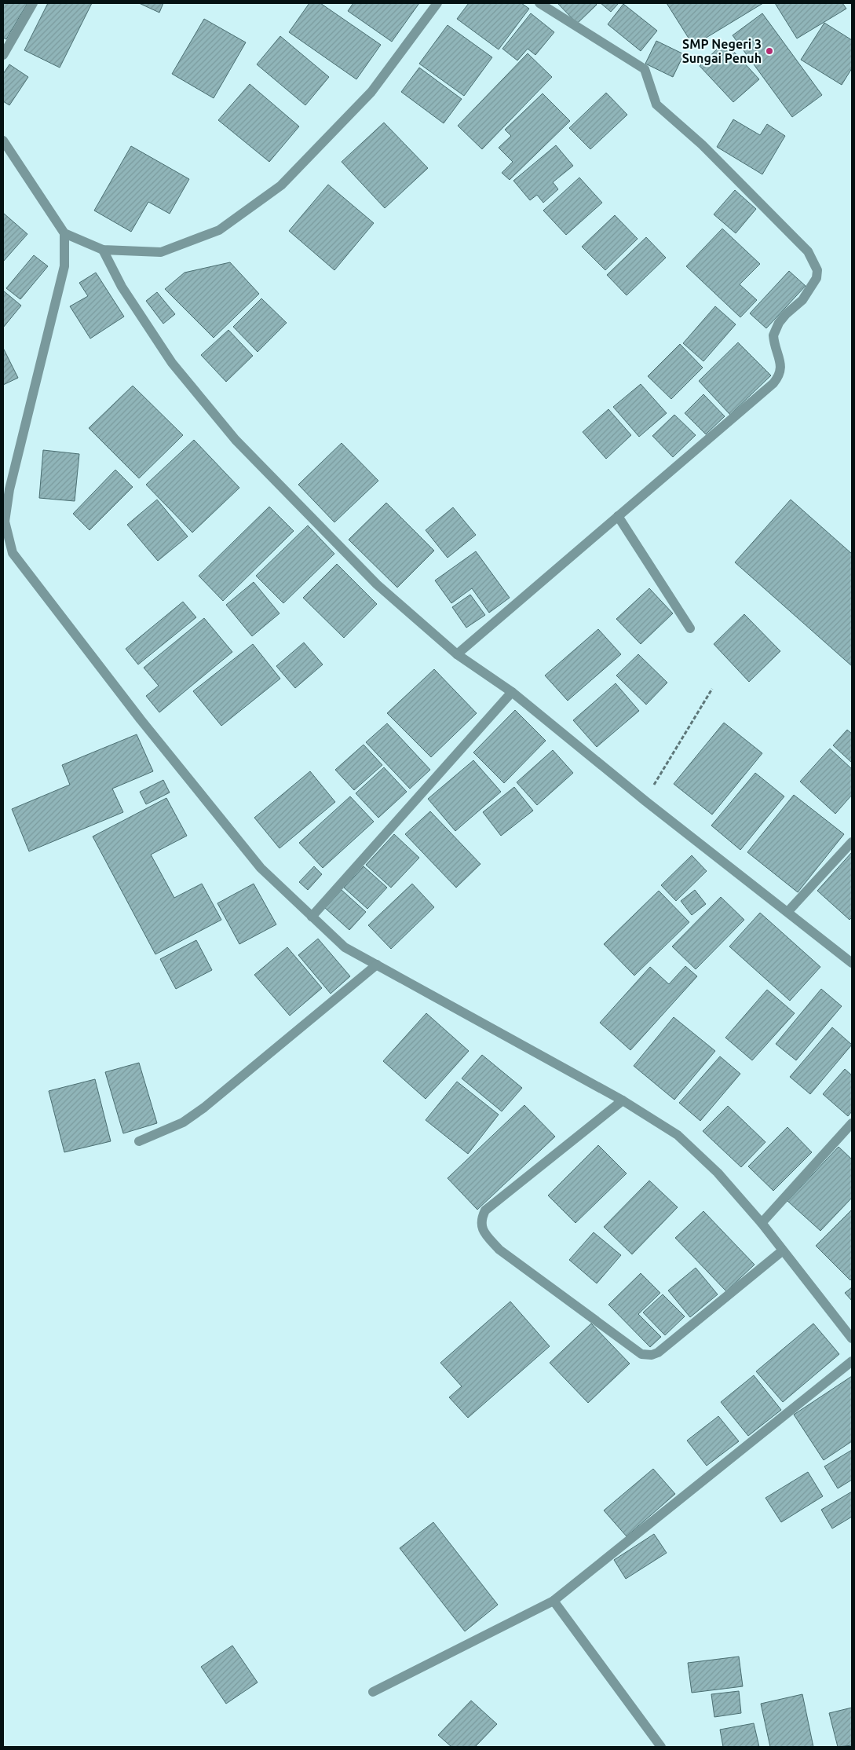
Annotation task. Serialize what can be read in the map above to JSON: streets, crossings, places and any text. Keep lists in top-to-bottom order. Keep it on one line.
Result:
{"places":["SMP Negeri 3 Sungai Penuh"]}
